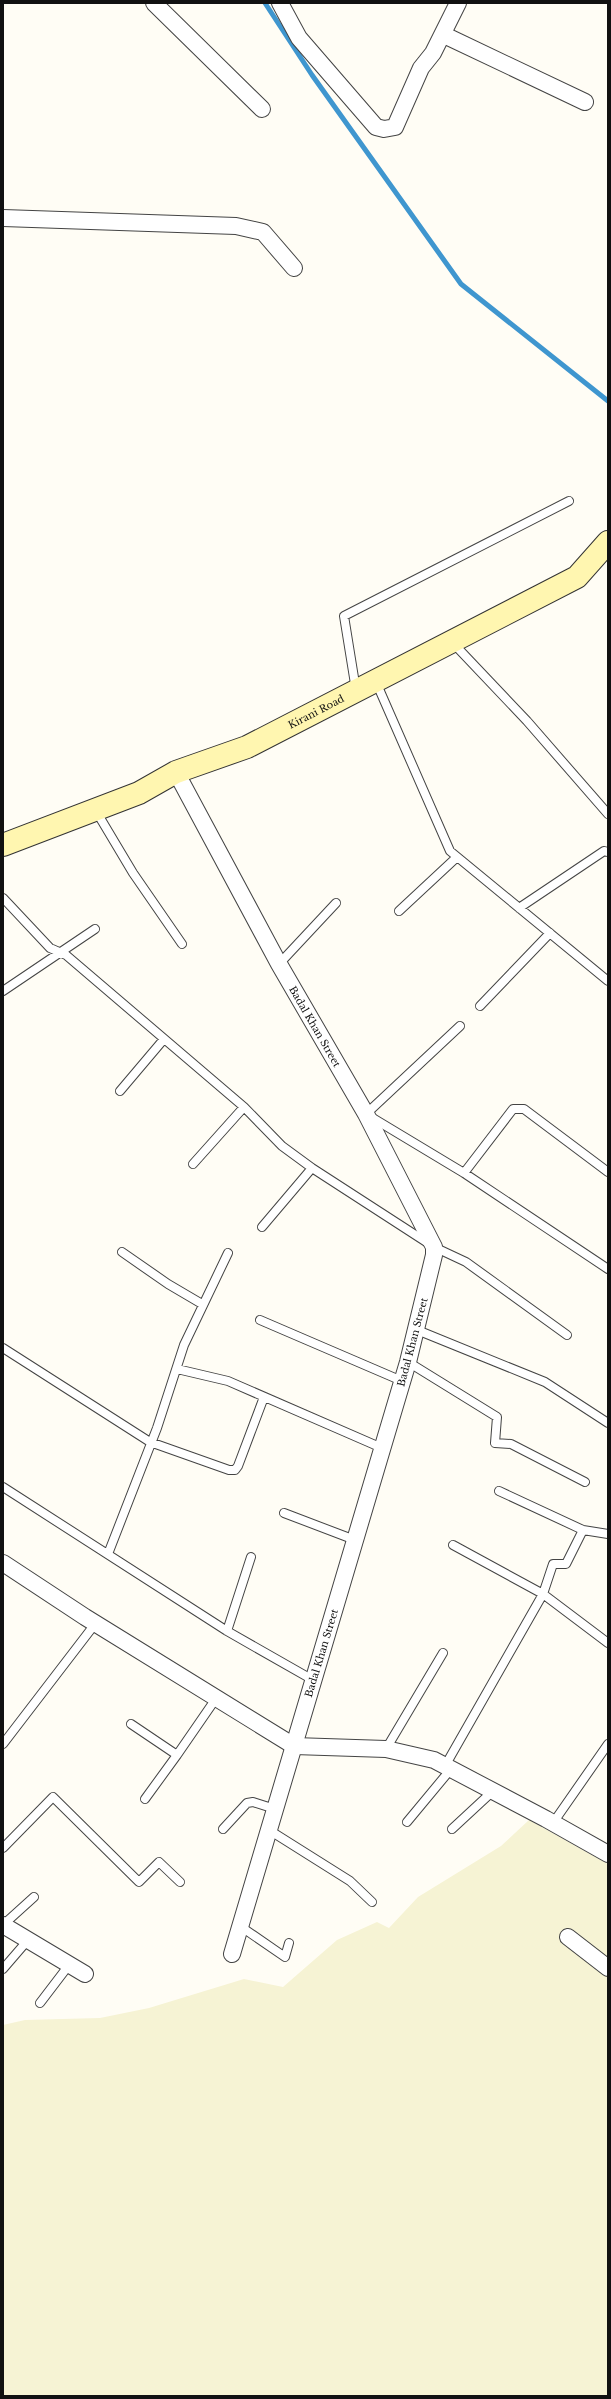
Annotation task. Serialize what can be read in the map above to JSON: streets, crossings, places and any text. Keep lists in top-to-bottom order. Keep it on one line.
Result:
{"streets":{"main road":["Kirani Road"],"street":["Badal Khan Street"]},"crossings":[["Kirani Road","Badal Khan Street"]]}
